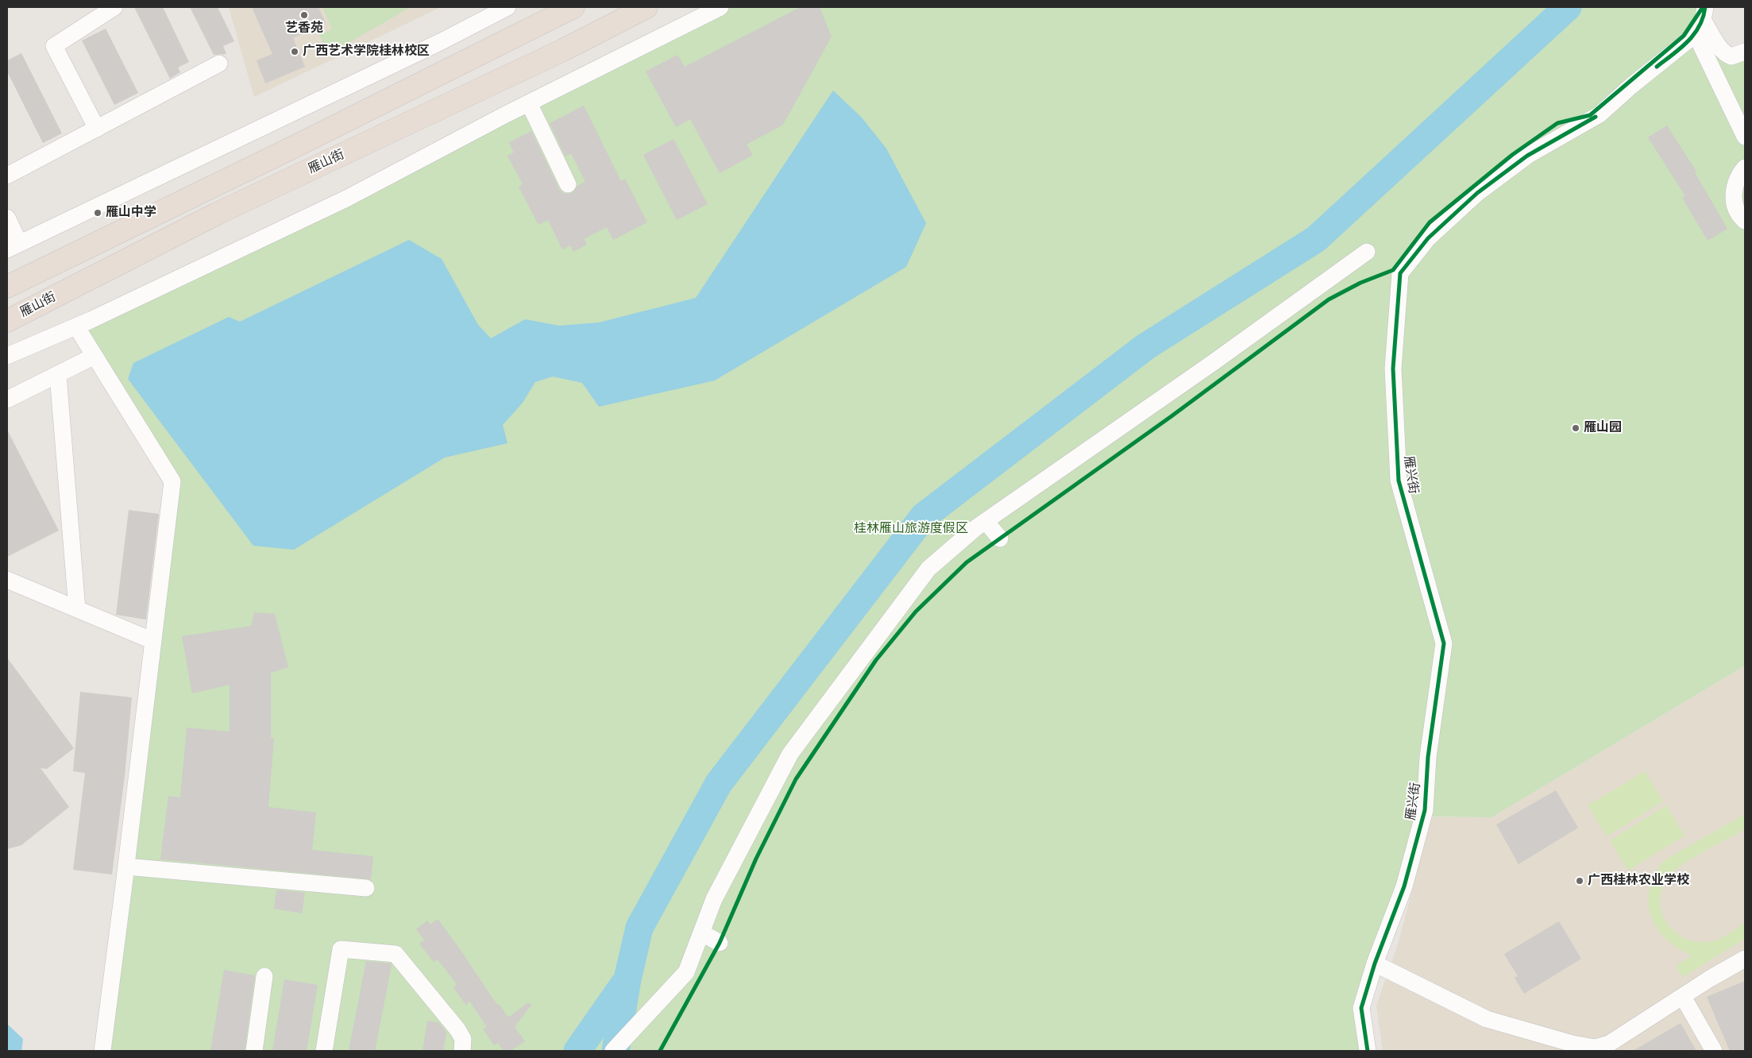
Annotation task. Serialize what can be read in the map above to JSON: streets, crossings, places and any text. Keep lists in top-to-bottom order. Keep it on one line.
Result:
{"streets":{"highway":["雁山街"],"street":["雁兴街"]},"parks":["桂林雁山旅游度假区"],"places":["艺香苑","广西艺术学院桂林校区","雁山中学","雁山园","广西桂林农业学校"]}
